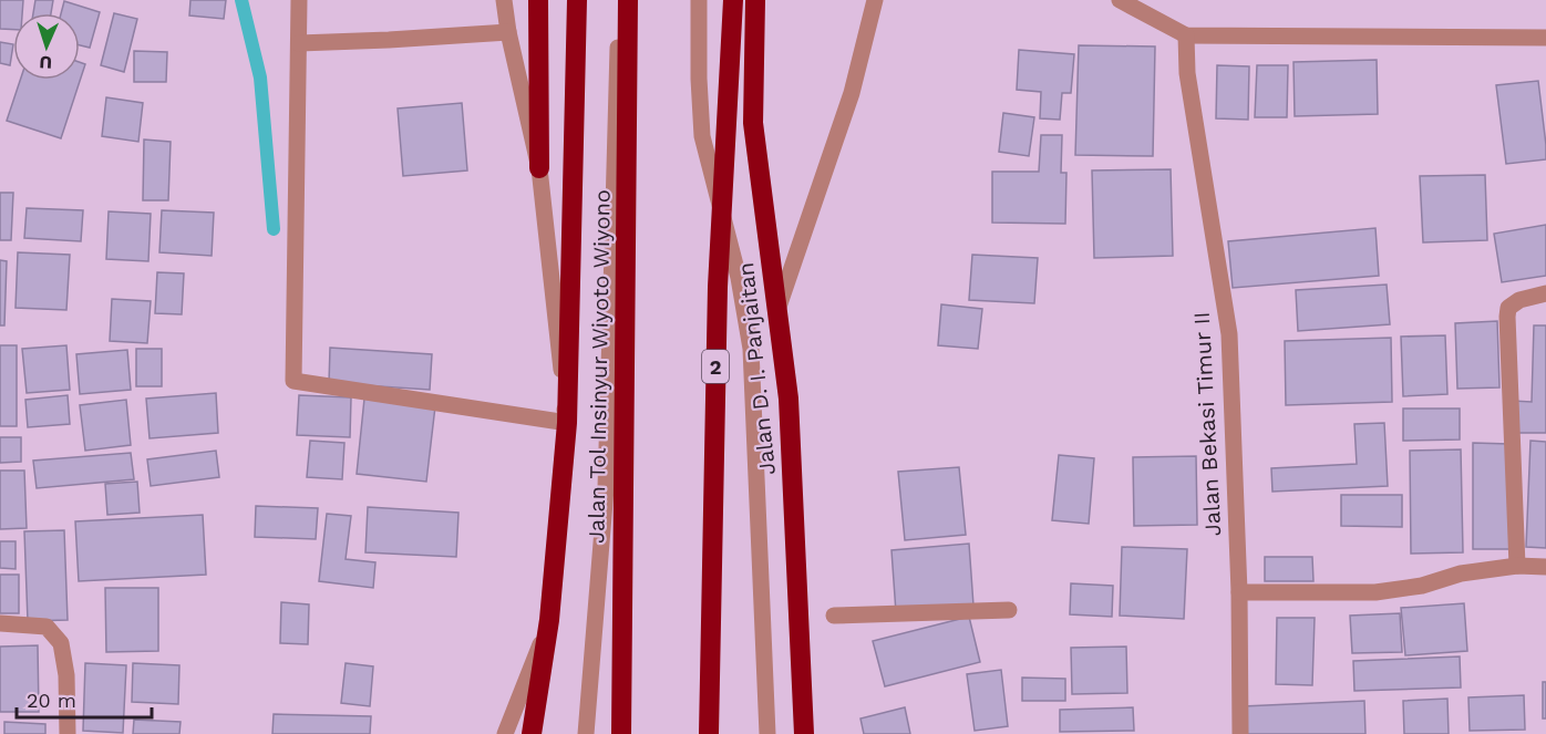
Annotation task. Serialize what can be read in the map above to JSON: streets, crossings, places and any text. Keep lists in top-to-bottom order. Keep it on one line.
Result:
{"streets":{"highway":["Jalan Tol Insinyur Wiyoto Wiyono","2","Jalan D. I. Panjaitan"],"street":["Jalan Bekasi Timur II"]},"scale_bar":"20 m","north":"bottom"}
